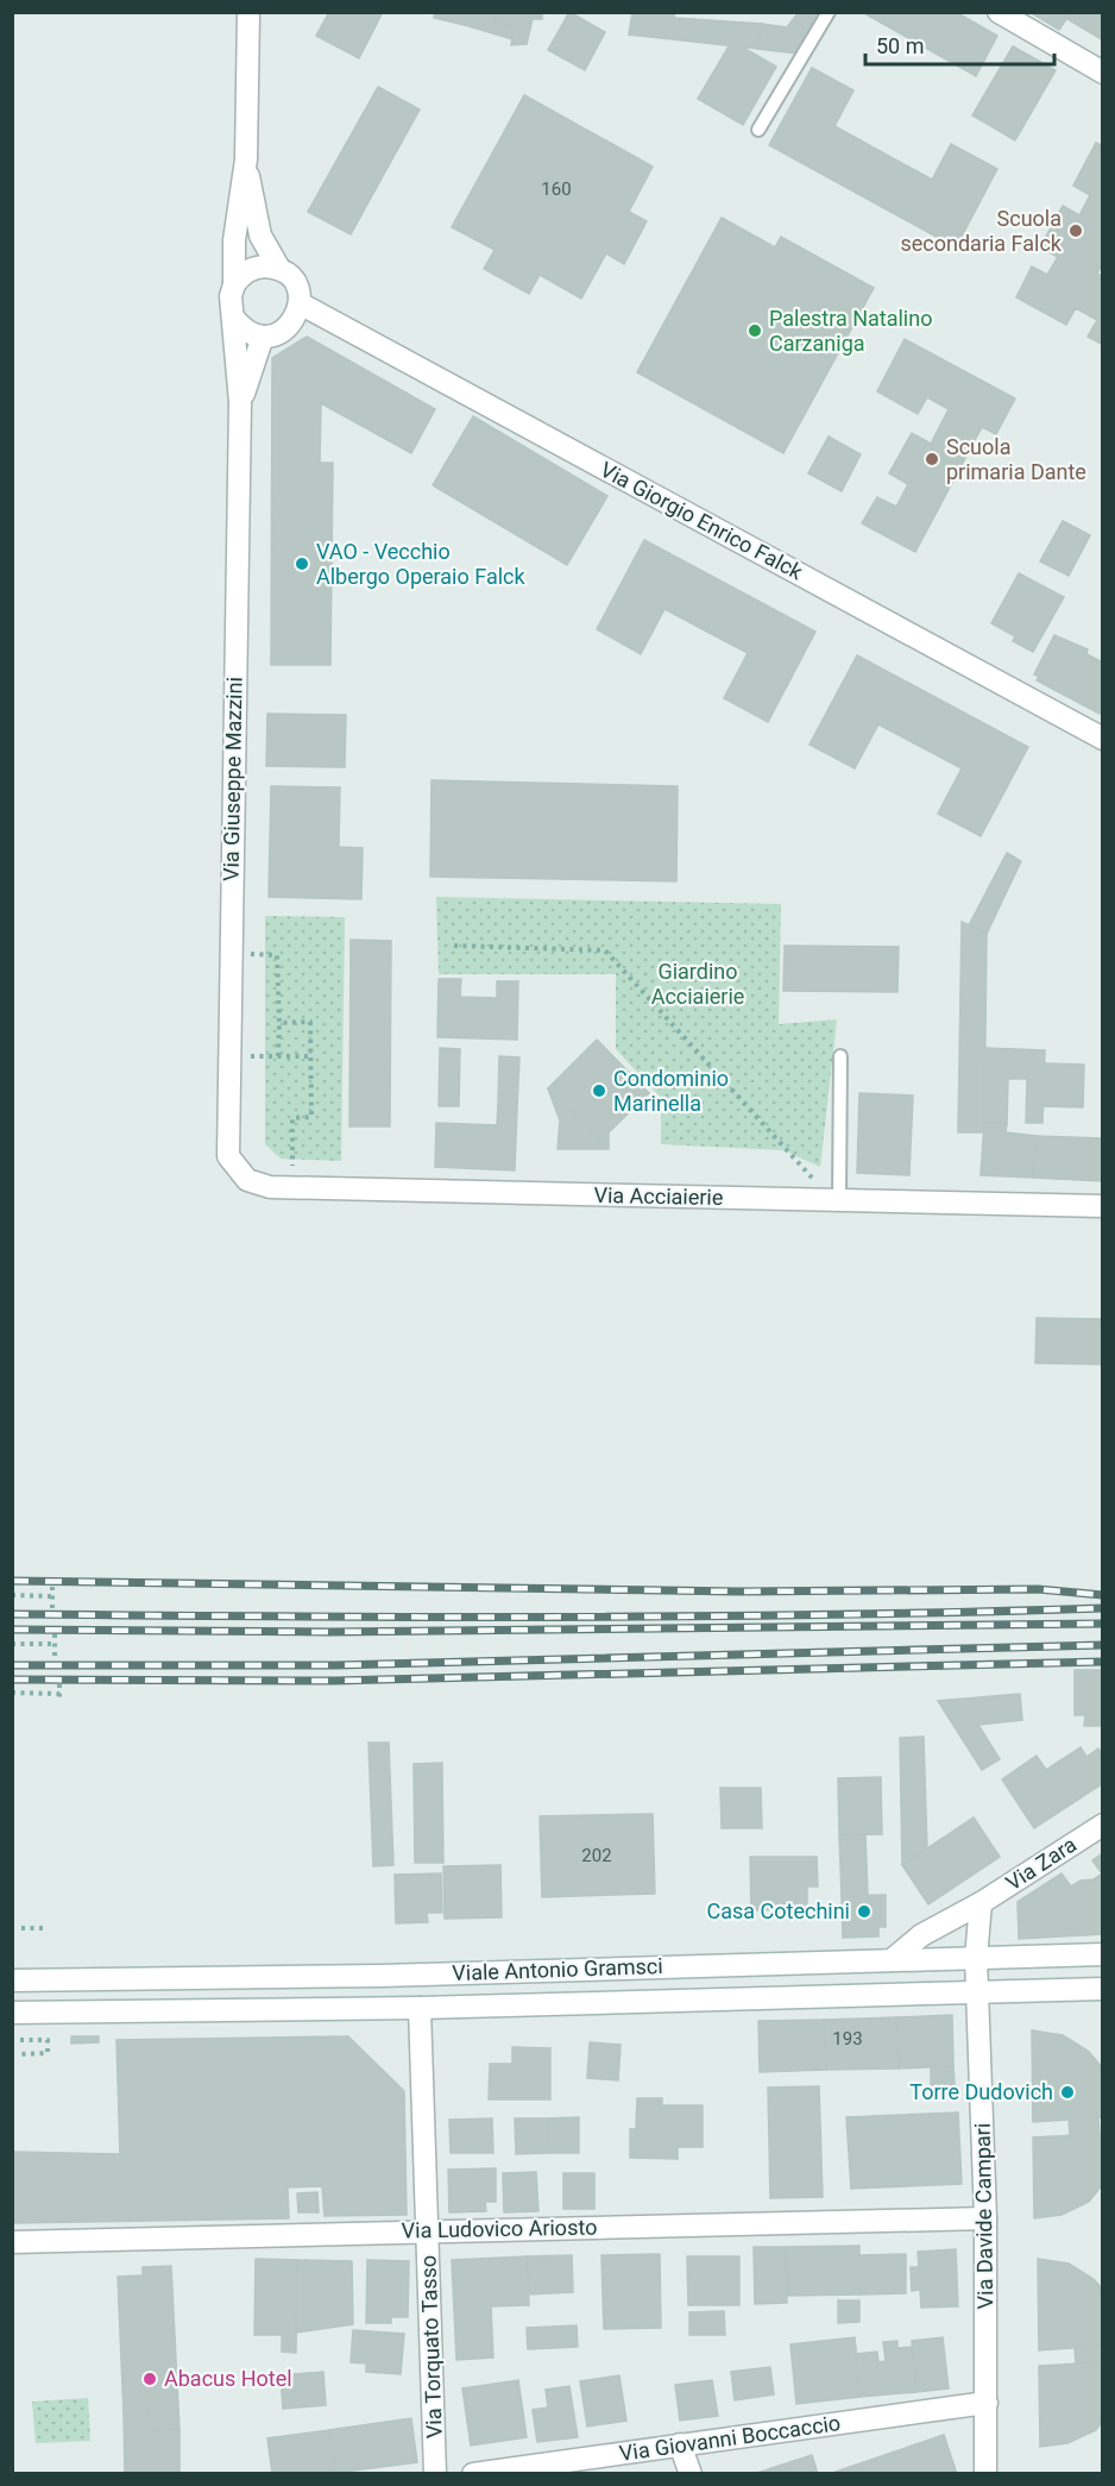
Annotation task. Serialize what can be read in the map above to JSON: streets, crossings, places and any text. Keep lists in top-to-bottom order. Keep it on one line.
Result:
{"streets":{"street":["Via Giorgio Enrico Falck","Via Giuseppe Mazzini","Via Acciaierie","Via Zara","Viale Antonio Gramsci","Via Davide Campari","Via Ludovico Ariosto","Via Torquato Tasso","Via Giovanni Boccaccio"]},"crossings":[["Via Giorgio Enrico Falck","Via Giuseppe Mazzini"],["Via Giuseppe Mazzini","Via Acciaierie"],["Via Zara","Viale Antonio Gramsci"],["Viale Antonio Gramsci","Via Davide Campari"],["Viale Antonio Gramsci","Via Torquato Tasso"],["Via Davide Campari","Via Ludovico Ariosto"],["Via Davide Campari","Via Giovanni Boccaccio"],["Via Ludovico Ariosto","Via Torquato Tasso"]],"parks":["Giardino Acciaierie"],"places":["Scuola secondaria Falck","Palestra Natalino Carzaniga","Scuola primaria Dante","VAO - Vecchio Albergo Operaio Falck","Condominio Marinella","Casa Cotechini","Torre Dudovich","Abacus Hotel"],"house_numbers":["160","202","193"],"scale_bar":"50 m"}
